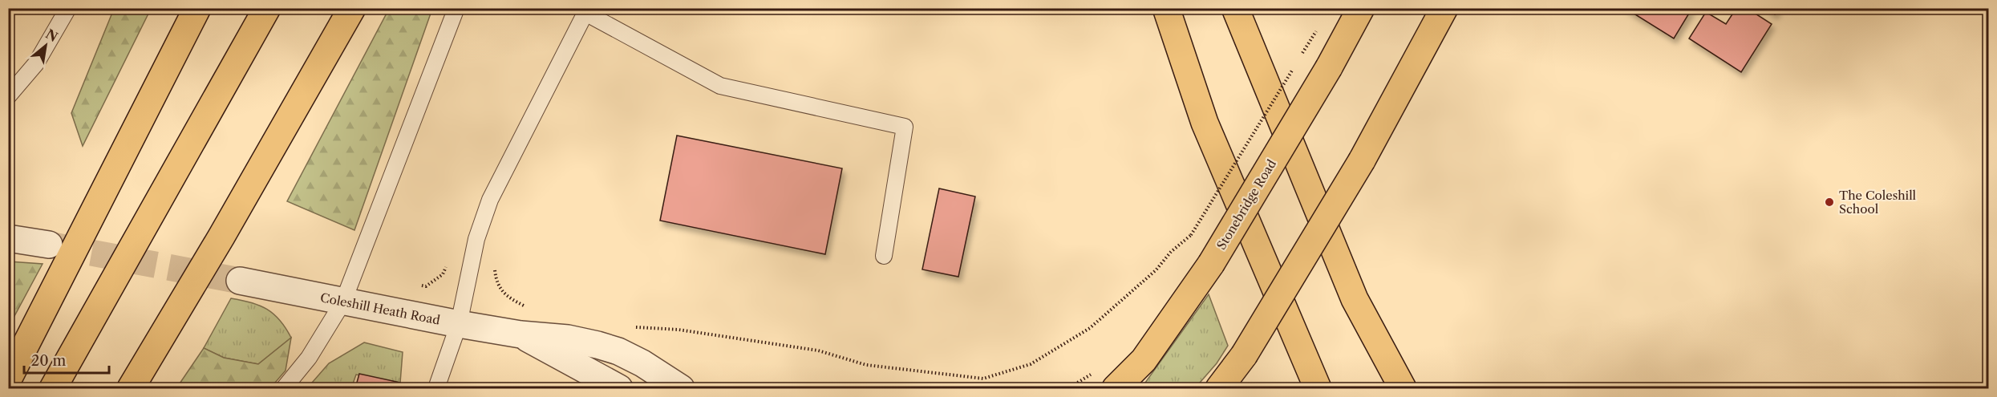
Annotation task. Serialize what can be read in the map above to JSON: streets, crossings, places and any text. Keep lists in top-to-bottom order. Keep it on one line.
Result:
{"streets":{"highway":["Stonebridge Road"],"street":["Coleshill Heath Road"]},"places":["The Coleshill School"],"scale_bar":"20 m","north":"top right"}
